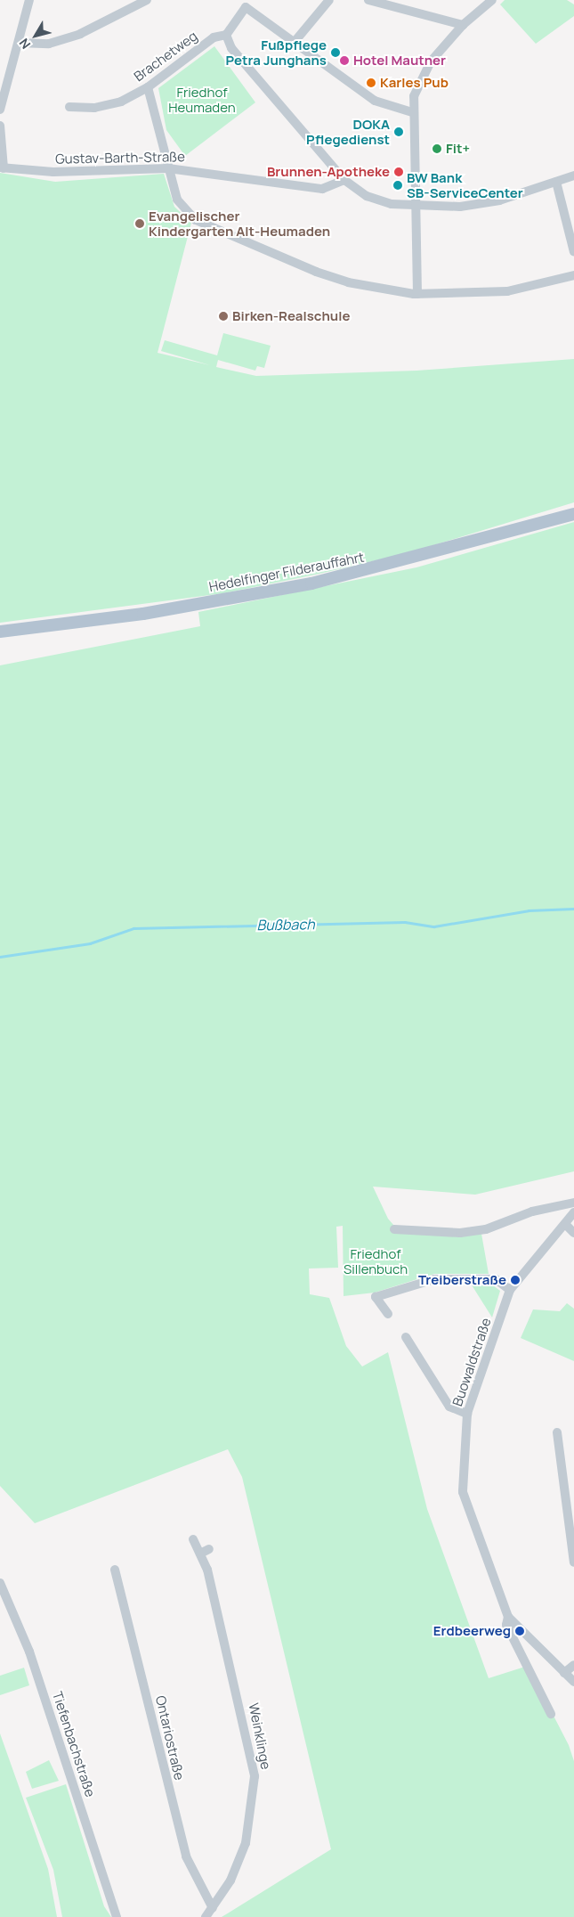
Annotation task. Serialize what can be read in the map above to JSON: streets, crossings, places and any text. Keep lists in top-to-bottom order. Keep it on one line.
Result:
{"streets":{"main road":["Hedelfinger Filderauffahrt"],"street":["Brachetweg","Gustav-Barth-Straße","Buowaldstraße","Weinklinge","Ontariostraße","Tiefenbachstraße"]},"crossings":[["Weinklinge","Ontariostraße"]],"water":["Bußbach"],"parks":["Friedhof Heumaden","Friedhof Sillenbuch"],"places":["Fußpflege Petra Junghans","Hotel Mautner","Karles Pub","DOKA Pflegedienst","Fit+","Brunnen-Apotheke","BW Bank SB-ServiceCenter","Evangelischer Kindergarten Alt-Heumaden","Birken-Realschule","Treiberstraße","Erdbeerweg"],"north":"bottom left"}
